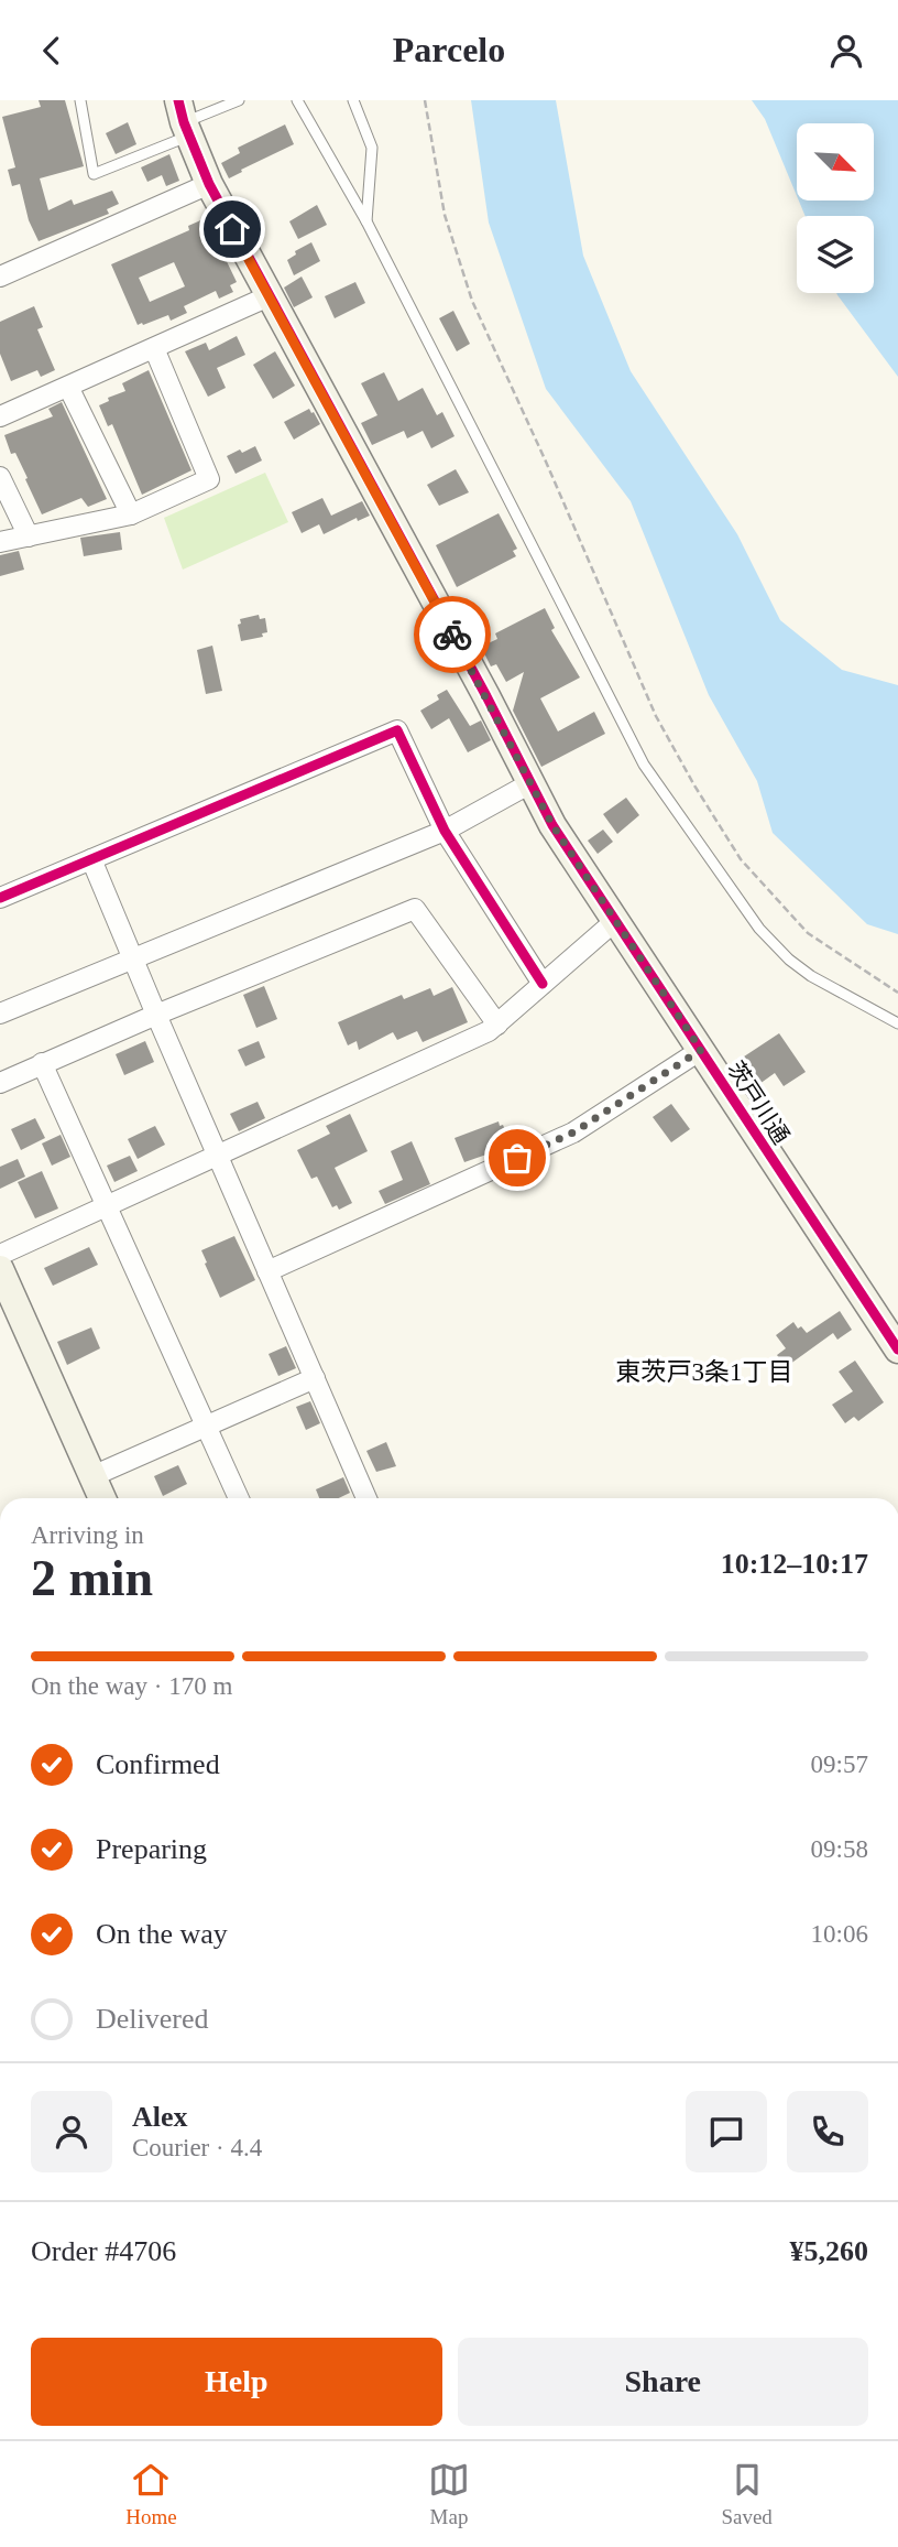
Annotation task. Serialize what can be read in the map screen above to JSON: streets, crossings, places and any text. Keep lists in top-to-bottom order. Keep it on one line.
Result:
{"streets":{"street":["茨戸川通"]},"districts":["東茨戸3条1丁目"],"north":"bottom right","page":{"header":"Parcelo","heading":["2 min","Arriving in","10:12–10:17"],"panel":["Alex","Courier · 4.4","Order #4706","¥5,260"],"bar":"On the way · 170 m","list":[["Confirmed","09:57"],["Preparing","09:58"],["On the way","10:06"],"Delivered"],"buttons":["Help","Share"],"tabs":["Home","Map","Saved"]}}
